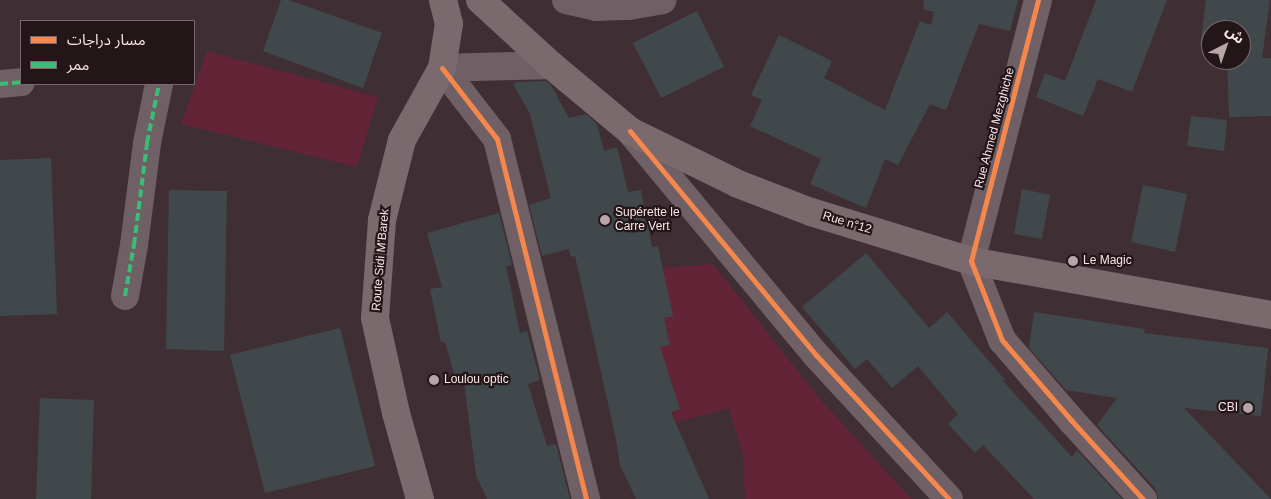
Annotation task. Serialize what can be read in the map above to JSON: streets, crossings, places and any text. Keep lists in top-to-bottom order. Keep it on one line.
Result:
{"streets":{"main road":["Rue n°12","Route Sidi M'Barek"],"street":["Rue Ahmed Mezghiche"]},"crossings":[["Rue Ahmed Mezghiche","Rue n°12"]],"places":["Supérette le Carre Vert","Le Magic","Loulou optic","CBI"],"legend":["مسار دراجات","ممر"],"north":"top right"}
